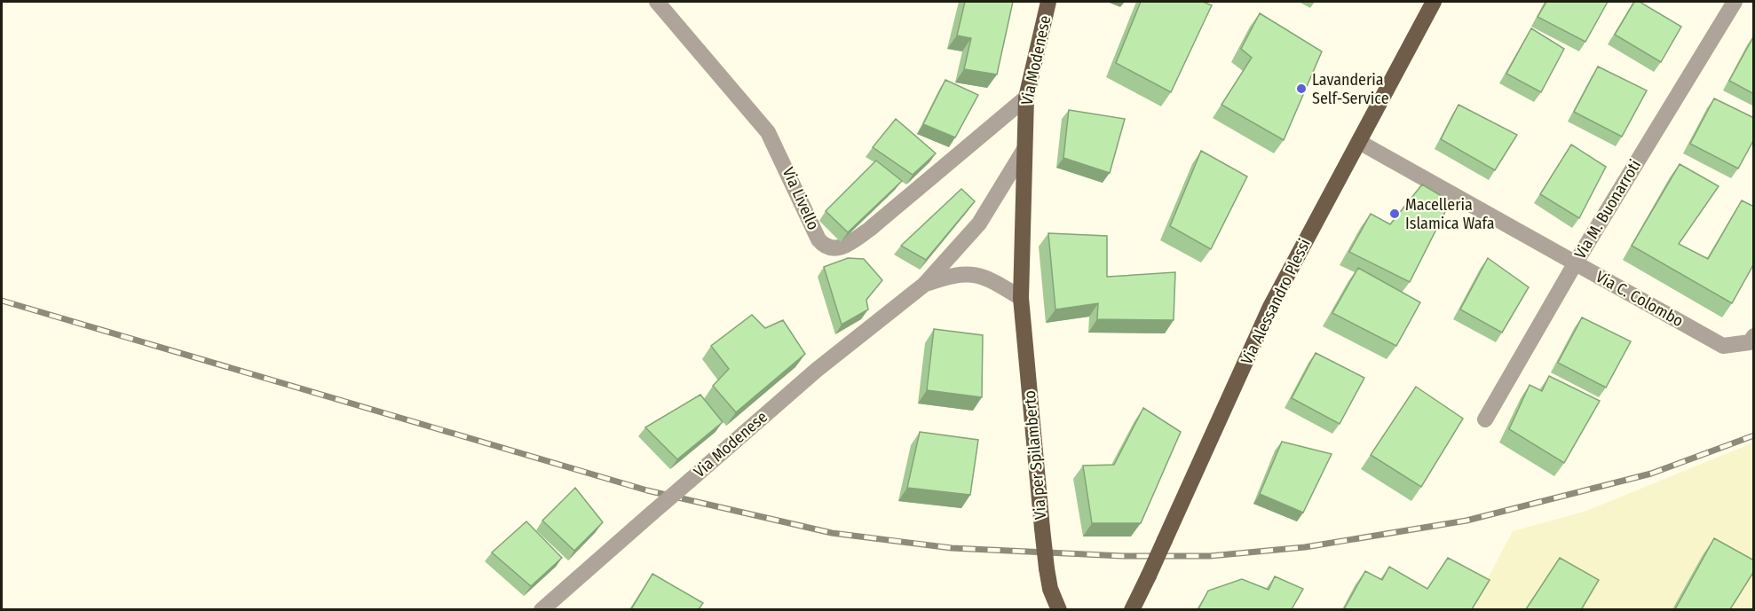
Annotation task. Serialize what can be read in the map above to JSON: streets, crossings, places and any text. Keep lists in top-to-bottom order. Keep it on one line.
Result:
{"streets":{"main road":["Via Modenese","Via Alessandro Plessi","Via per Spilamberto"],"street":["Via Livello","Via M. Buonarroti","Via C. Colombo"]},"crossings":[["Via Modenese","Via Livello"],["Via Modenese","Via per Spilamberto"],["Via M. Buonarroti","Via C. Colombo"],["Via C. Colombo","Via Alessandro Plessi"]],"places":["Lavanderia Self-Service","Macelleria Islamica Wafa"]}
